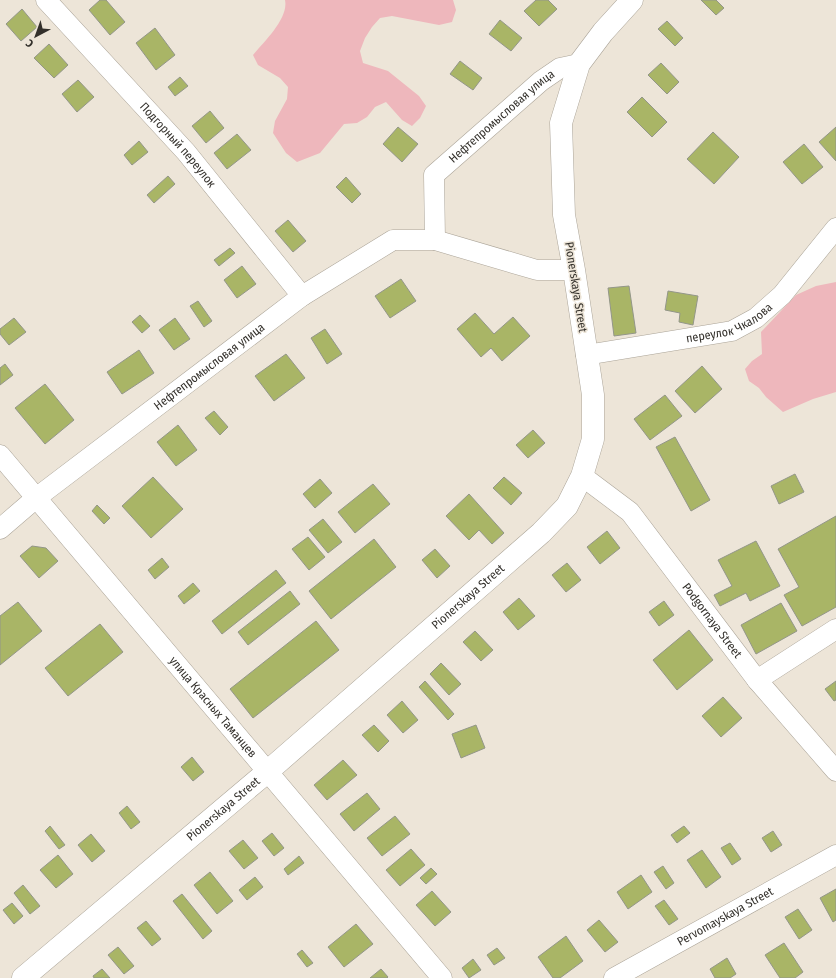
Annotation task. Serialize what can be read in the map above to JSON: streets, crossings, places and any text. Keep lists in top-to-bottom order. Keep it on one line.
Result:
{"streets":{"main road":["Pionerskaya Street"],"street":["Нефтепромысловая улица","Подгорный переулок","переулок Чкалова","Podgornaya Street","улица Красных Таманцев","Pervomayskaya Street"]},"crossings":[["Нефтепромысловая улица","Подгорный переулок"],["Нефтепромысловая улица","Pionerskaya Street"],["Нефтепромысловая улица","улица Красных Таманцев"],["Pionerskaya Street","переулок Чкалова"],["Pionerskaya Street","Podgornaya Street"],["Pionerskaya Street","улица Красных Таманцев"]],"north":"bottom left"}
